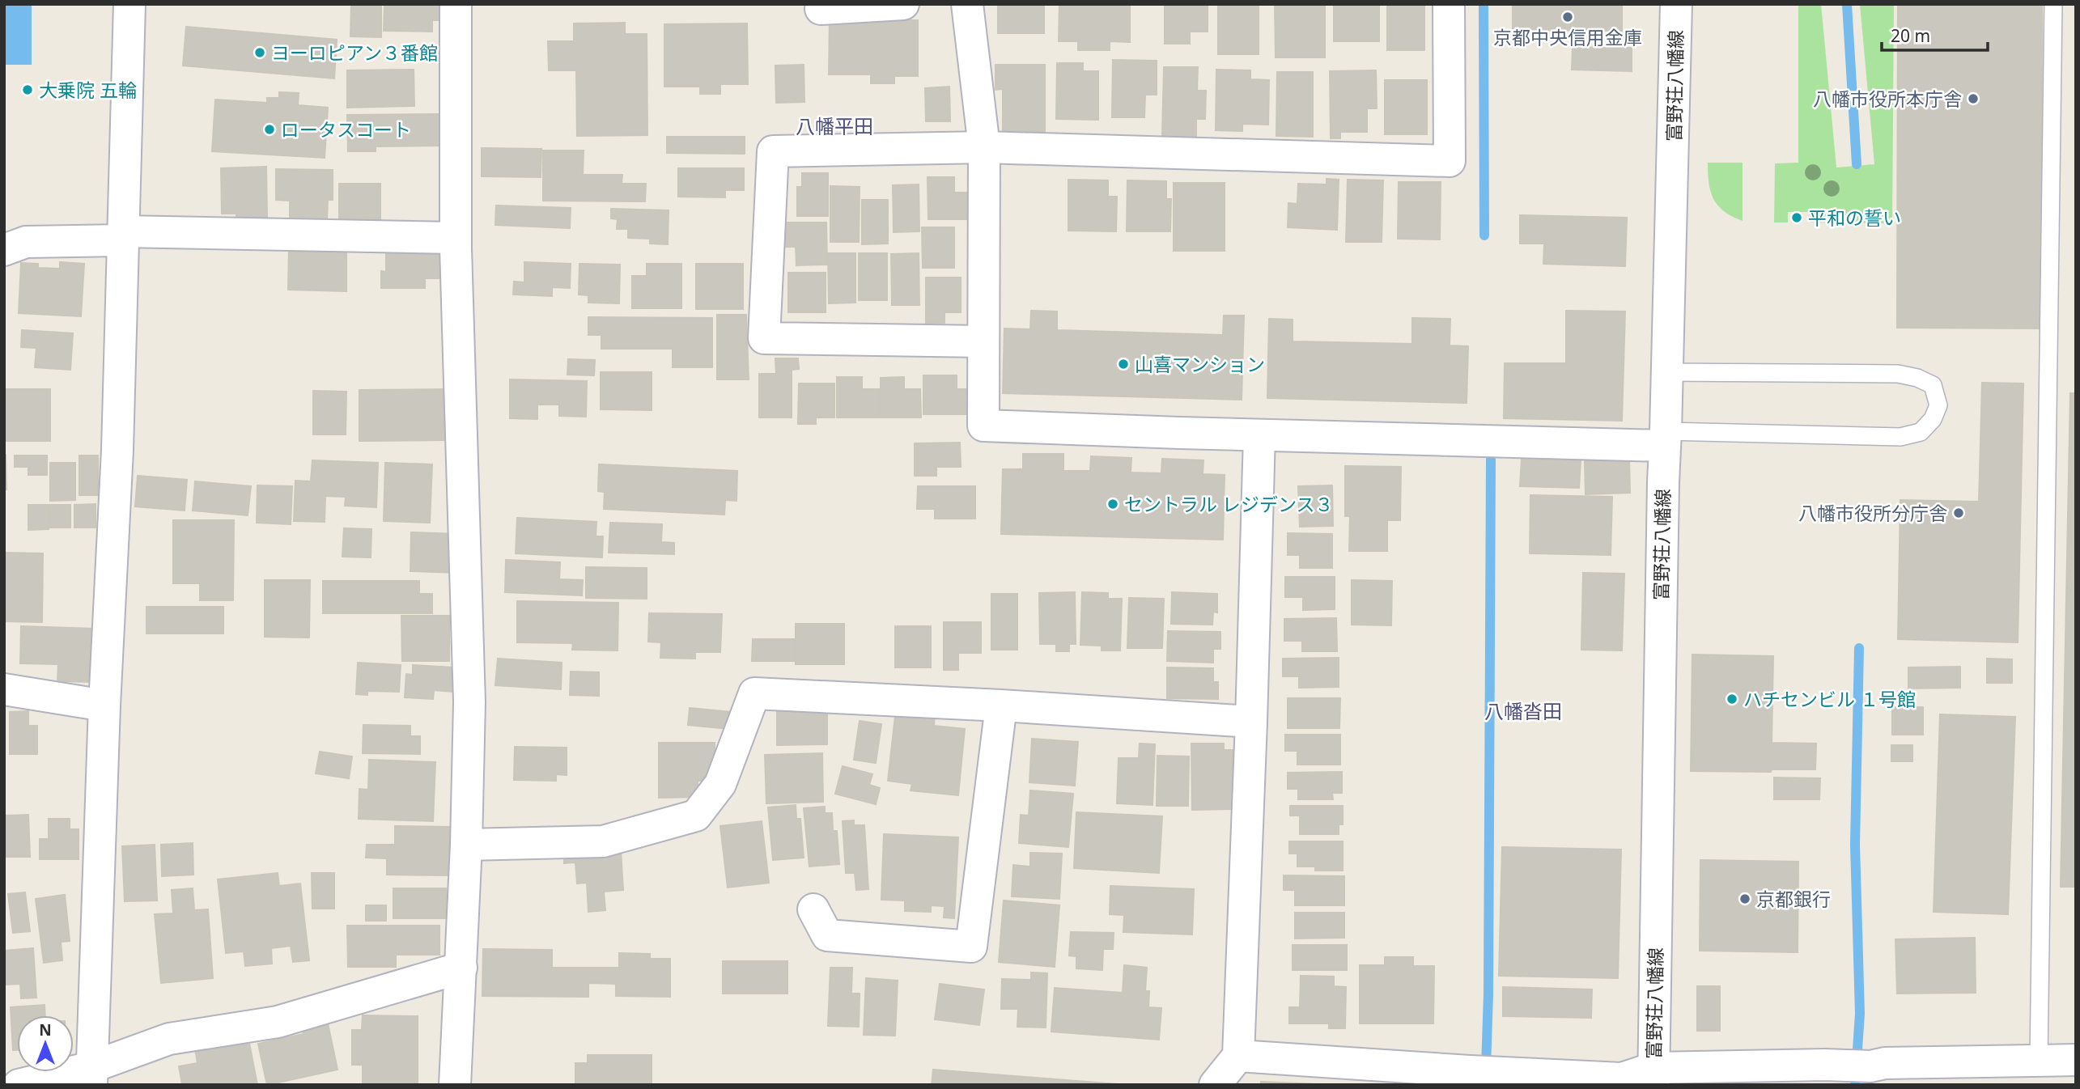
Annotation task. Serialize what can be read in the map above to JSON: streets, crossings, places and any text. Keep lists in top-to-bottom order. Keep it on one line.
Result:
{"streets":{"street":["富野荘八幡線"]},"districts":["八幡平田","八幡沓田"],"places":["京都中央信用金庫","ヨーロピアン３番館","大乗院 五輪","八幡市役所本庁舎","ロータスコート","平和の誓い","山喜マンション","セントラル レジデンス３","八幡市役所分庁舎","ハチセンビル １号館","京都銀行"],"scale_bar":"20 m","north":"top"}
